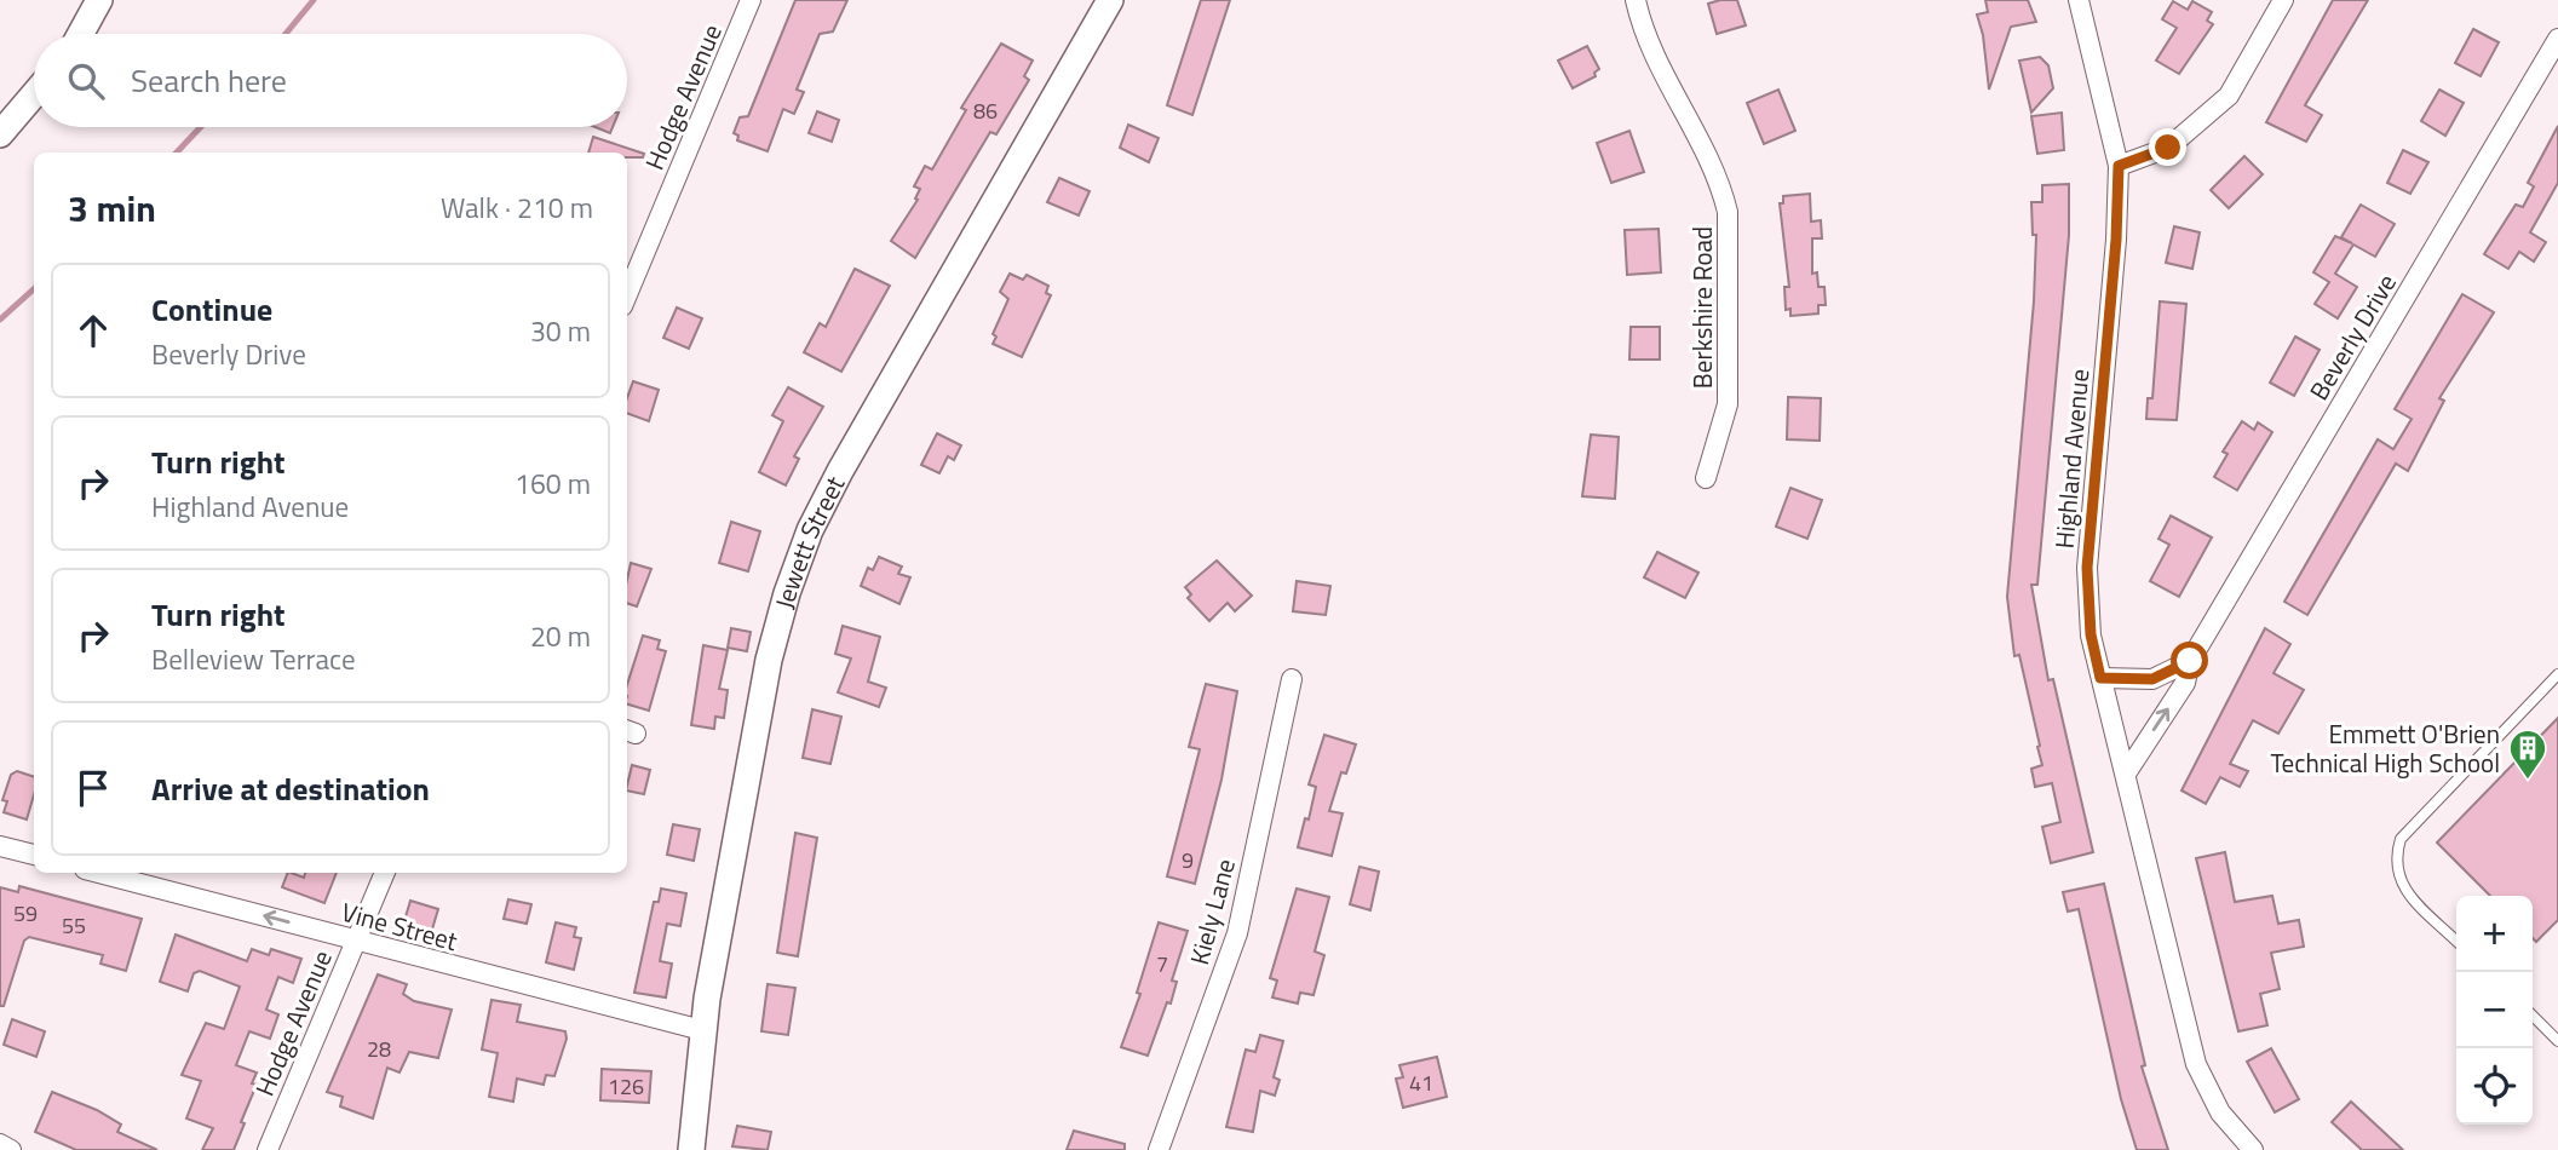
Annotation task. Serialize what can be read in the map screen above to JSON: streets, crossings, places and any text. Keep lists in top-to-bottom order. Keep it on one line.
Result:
{"streets":{"street":["Hodge Avenue","Berkshire Road","Beverly Drive","Highland Avenue","Jewett Street","Kiely Lane","Vine Street"]},"crossings":[["Hodge Avenue","Vine Street"],["Beverly Drive","Highland Avenue"],["Jewett Street","Vine Street"]],"one_way":["Vine Street"],"places":{"building":["Emmett O'Brien Technical High School"]},"house_numbers":["86","9","59","55","7","28","41","126"],"page":{"search":"Search here","heading":["3 min","Walk · 210 m"],"list":[["Continue","Beverly Drive","30 m"],["Turn right","Highland Avenue","160 m"],["Turn right","Belleview Terrace","20 m"],"Arrive at destination"],"map_buttons":["+","−"]}}
